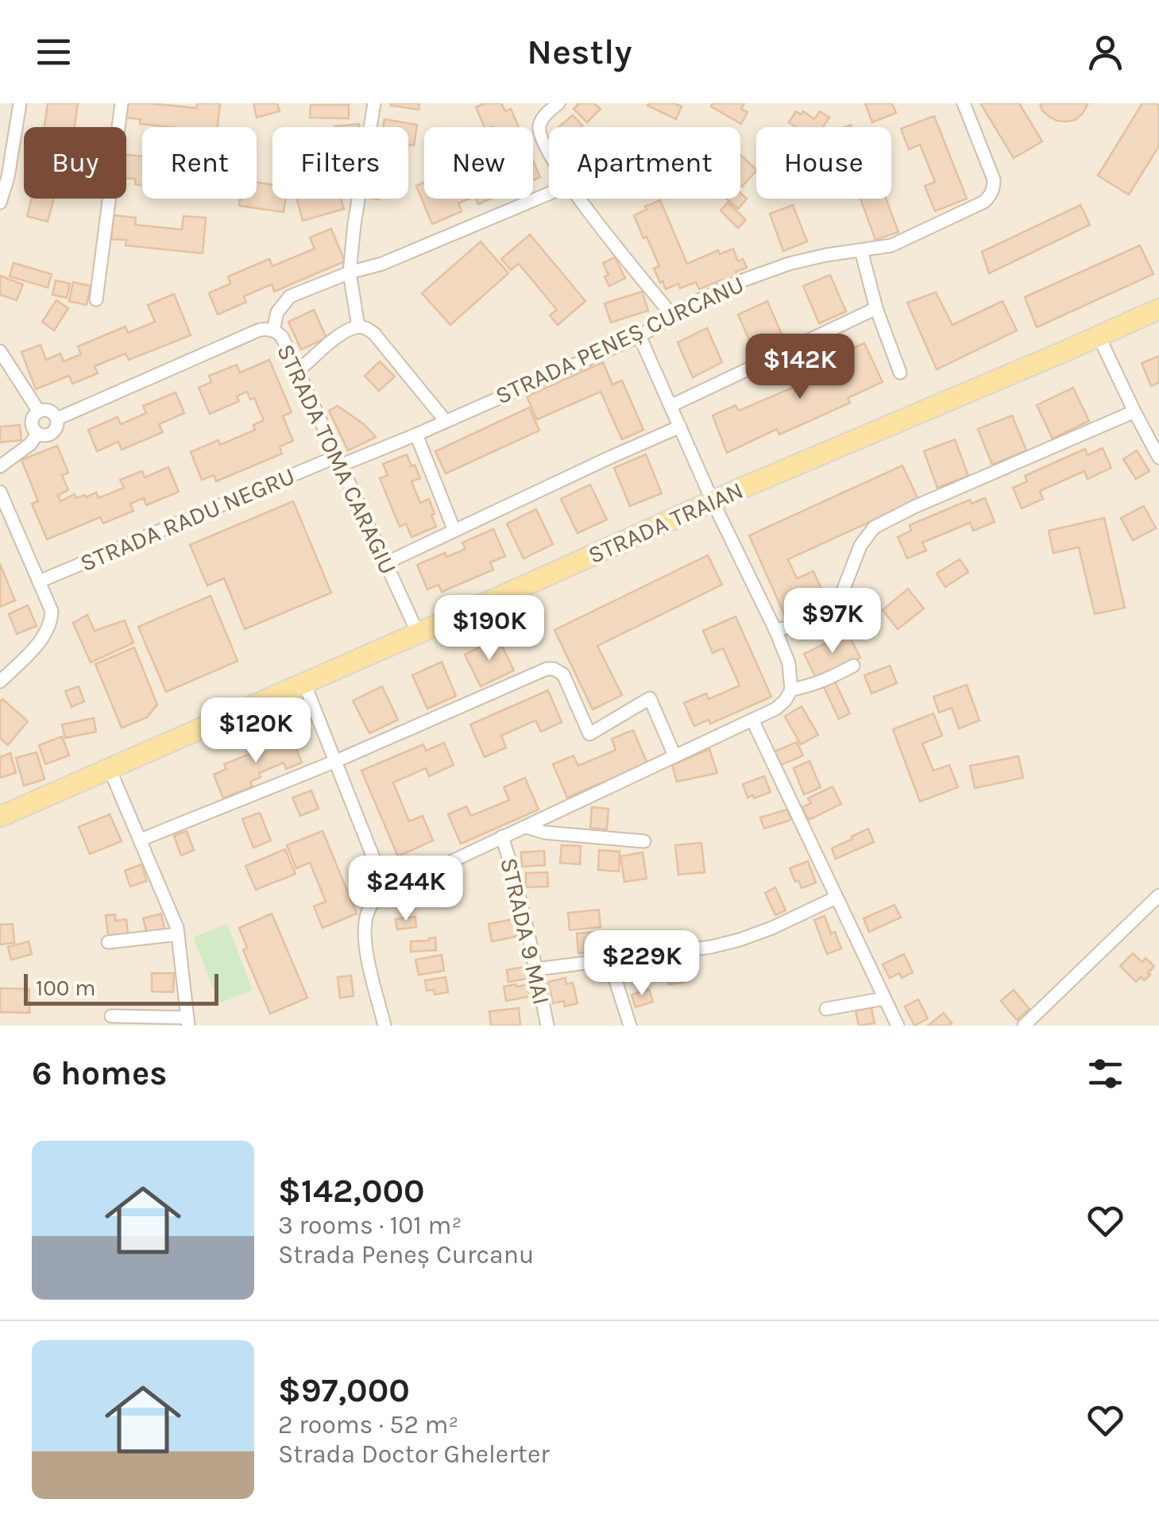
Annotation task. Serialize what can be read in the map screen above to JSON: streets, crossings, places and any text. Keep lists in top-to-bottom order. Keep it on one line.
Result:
{"streets":{"main road":["STRADA TRAIAN"],"street":["STRADA PENEȘ CURCANU","STRADA TOMA CARAGIU","STRADA RADU NEGRU","STRADA 9 MAI"]},"crossings":[["STRADA PENEȘ CURCANU","STRADA TOMA CARAGIU"],["STRADA PENEȘ CURCANU","STRADA RADU NEGRU"],["STRADA TOMA CARAGIU","STRADA RADU NEGRU"],["STRADA TOMA CARAGIU","STRADA TRAIAN"]],"scale_bar":"100 m","page":{"header":"Nestly","chip":["Buy","Rent","Filters","New","Apartment","House"],"price":["$142K","$97K","$190K","$120K","$244K","$229K"],"scale":"100 m","heading":"6 homes","list":[{"name":"$142,000","note":"3 rooms · 101 m² · Strada Peneș Curcanu"},{"name":"$97,000","note":"2 rooms · 52 m² · Strada Doctor Ghelerter"}]}}
